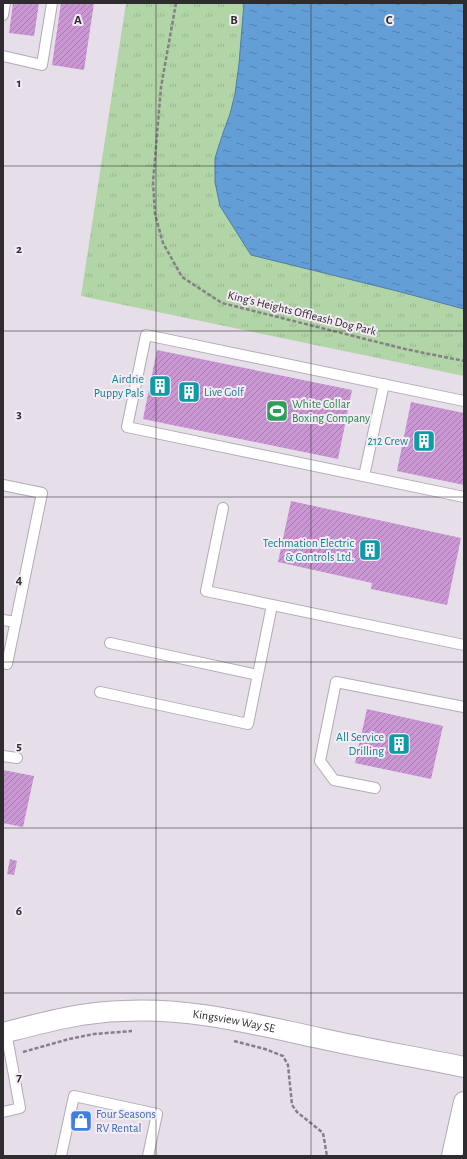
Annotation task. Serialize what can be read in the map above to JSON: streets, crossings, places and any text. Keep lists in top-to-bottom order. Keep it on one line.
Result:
{"streets":{"street":["Kingsview Way SE"],"path":["King's Heights Offleash Dog Park"]},"places":{"building":["Airdrie Puppy Pals","Live Golf","212 Crew","Techmation Electric & Controls Ltd.","All Service Drilling"],"sports":["White Collar Boxing Company"],"shop":["Four Seasons RV Rental"]},"grid":{"columns":["A","B","C"],"rows":["1","2","3","4","5","6","7"]}}
